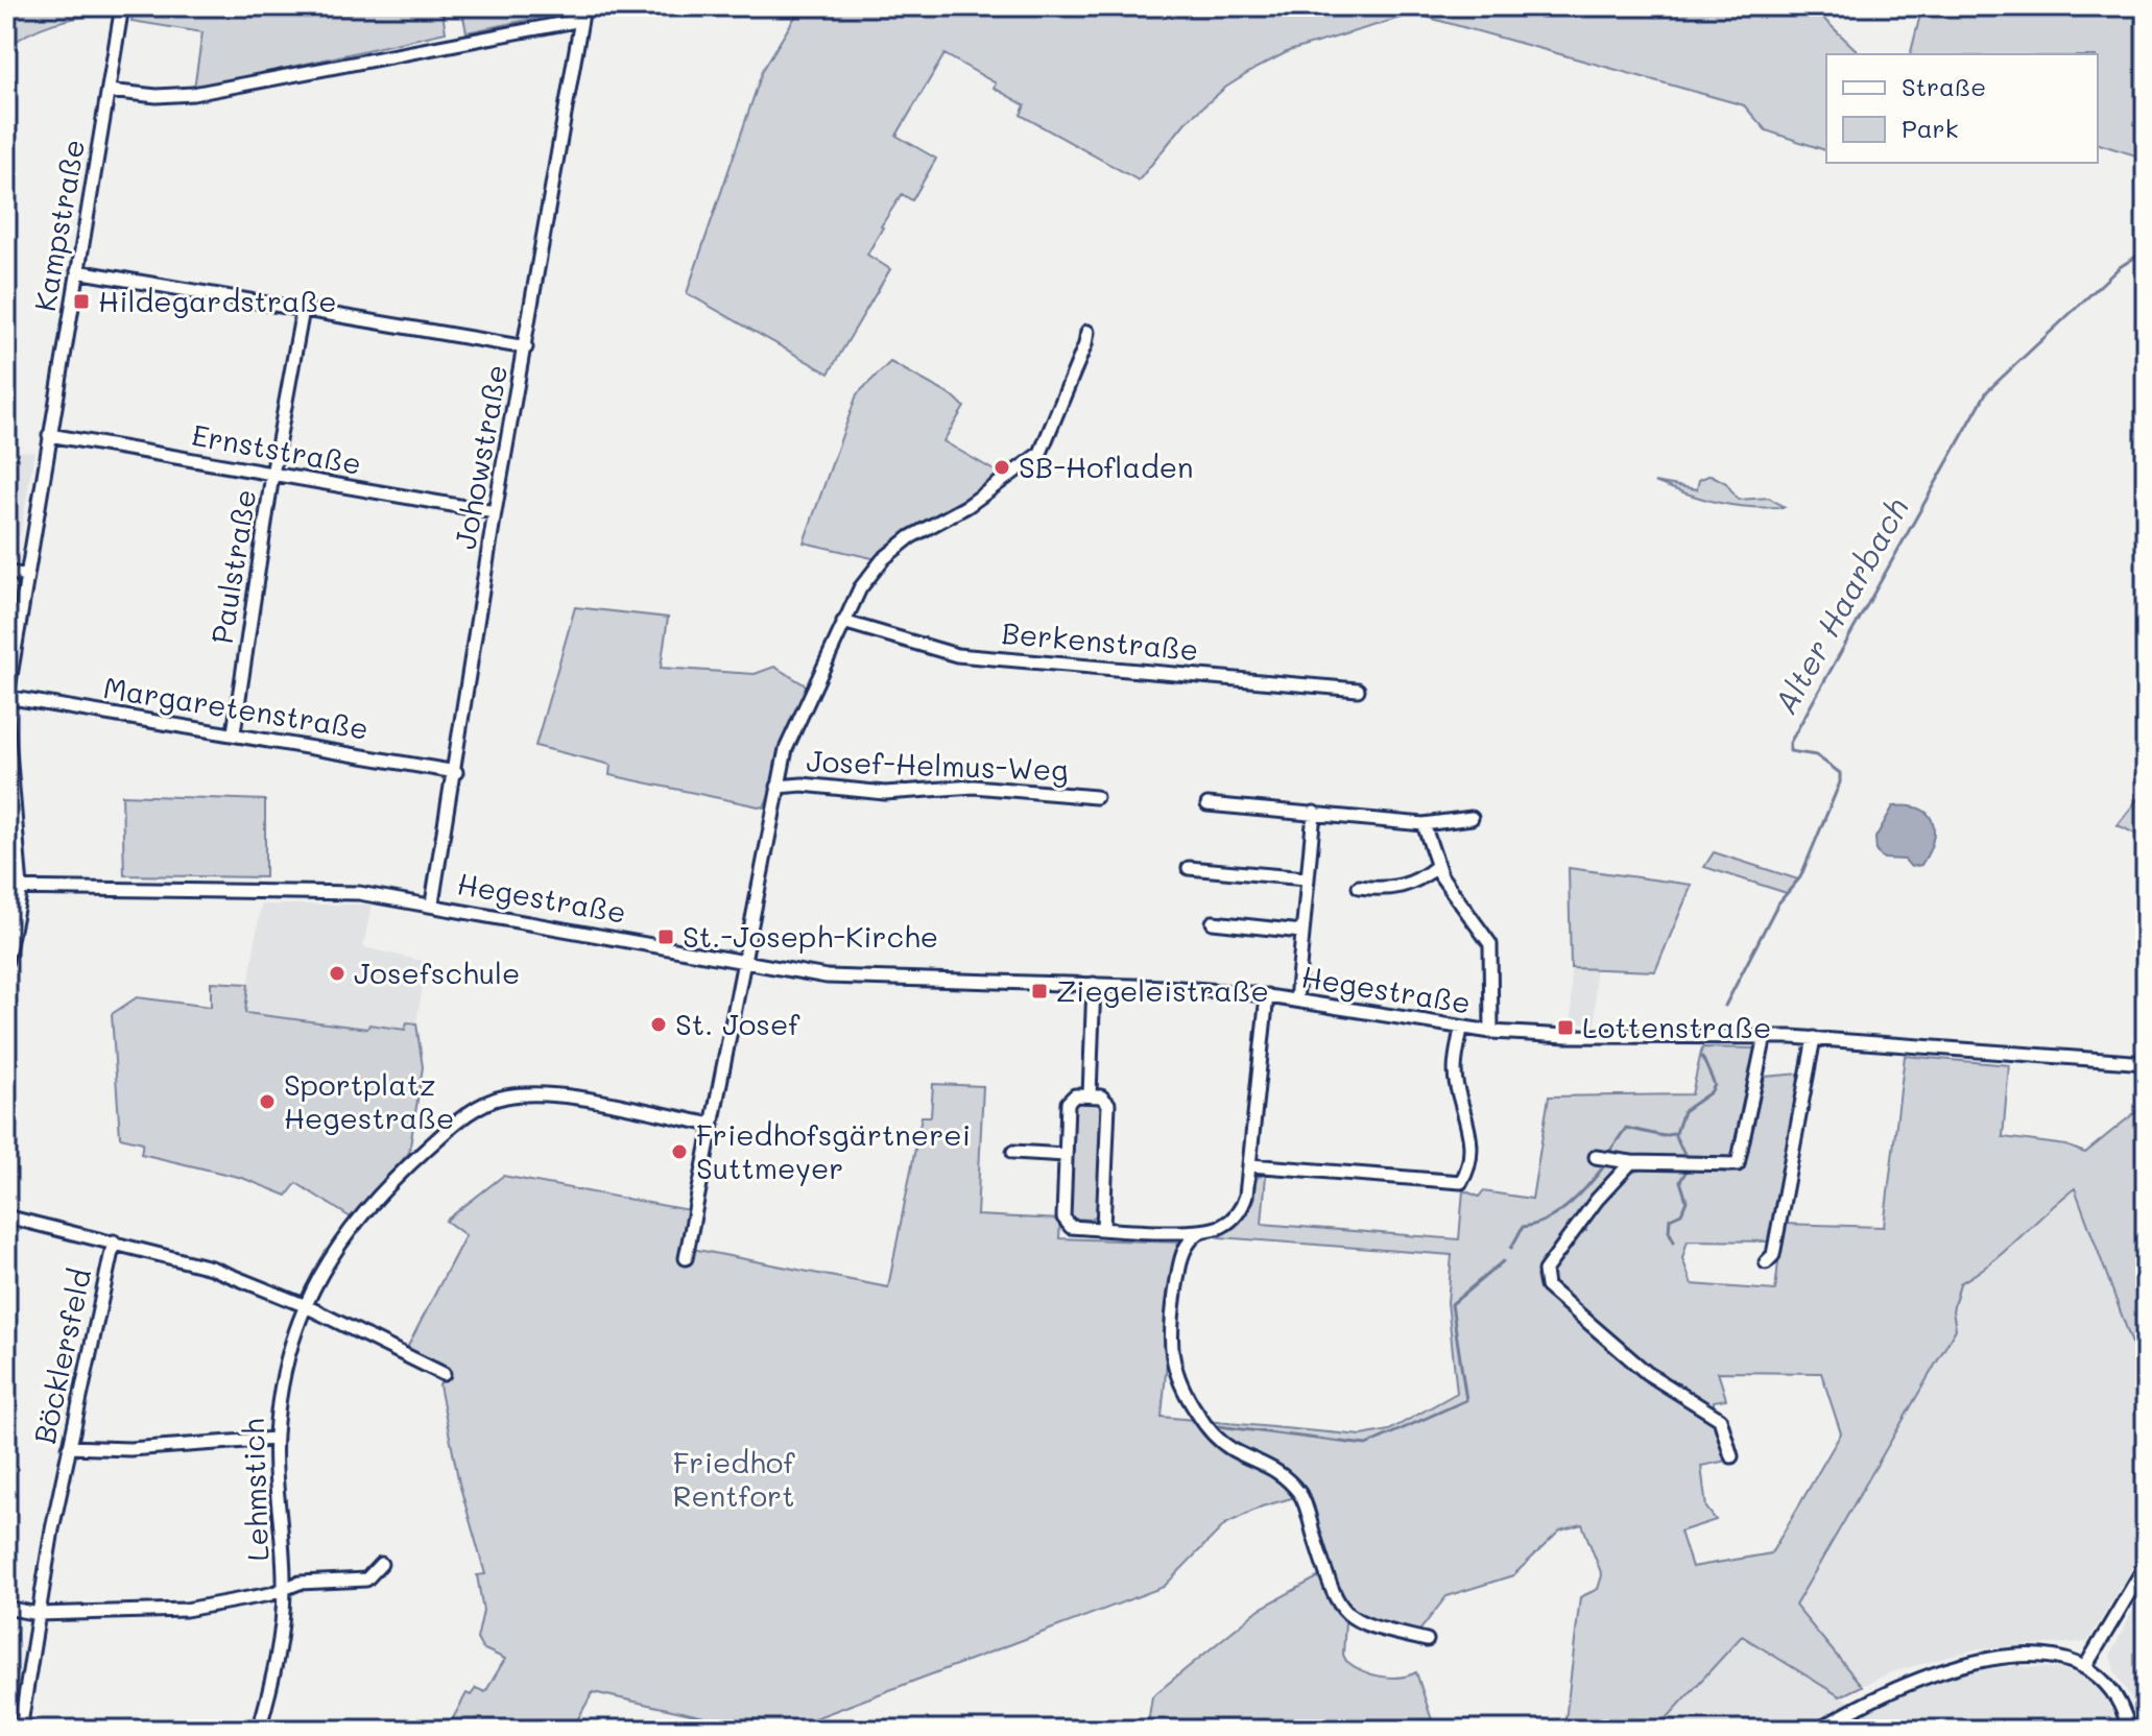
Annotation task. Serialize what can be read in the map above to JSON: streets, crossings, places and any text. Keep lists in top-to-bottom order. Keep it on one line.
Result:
{"streets":{"street":["Kampstraße","Ernststraße","Johowstraße","Paulstraße","Berkenstraße","Margaretenstraße","Josef-Helmus-Weg","Hegestraße","Böcklersfeld","Lehmstich"]},"crossings":[["Kampstraße","Ernststraße"],["Kampstraße","Margaretenstraße"],["Ernststraße","Johowstraße"],["Ernststraße","Paulstraße"],["Johowstraße","Margaretenstraße"],["Johowstraße","Hegestraße"],["Paulstraße","Margaretenstraße"]],"water":["Alter Haarbach"],"parks":["Friedhof Rentfort"],"places":{"transit":["Hildegardstraße","St.-Joseph-Kirche","Ziegeleistraße","Lottenstraße"],"other":["SB-Hofladen","Josefschule","St. Josef","Sportplatz Hegestraße","Friedhofsgärtnerei Suttmeyer"]},"legend":["Straße","Park"]}
